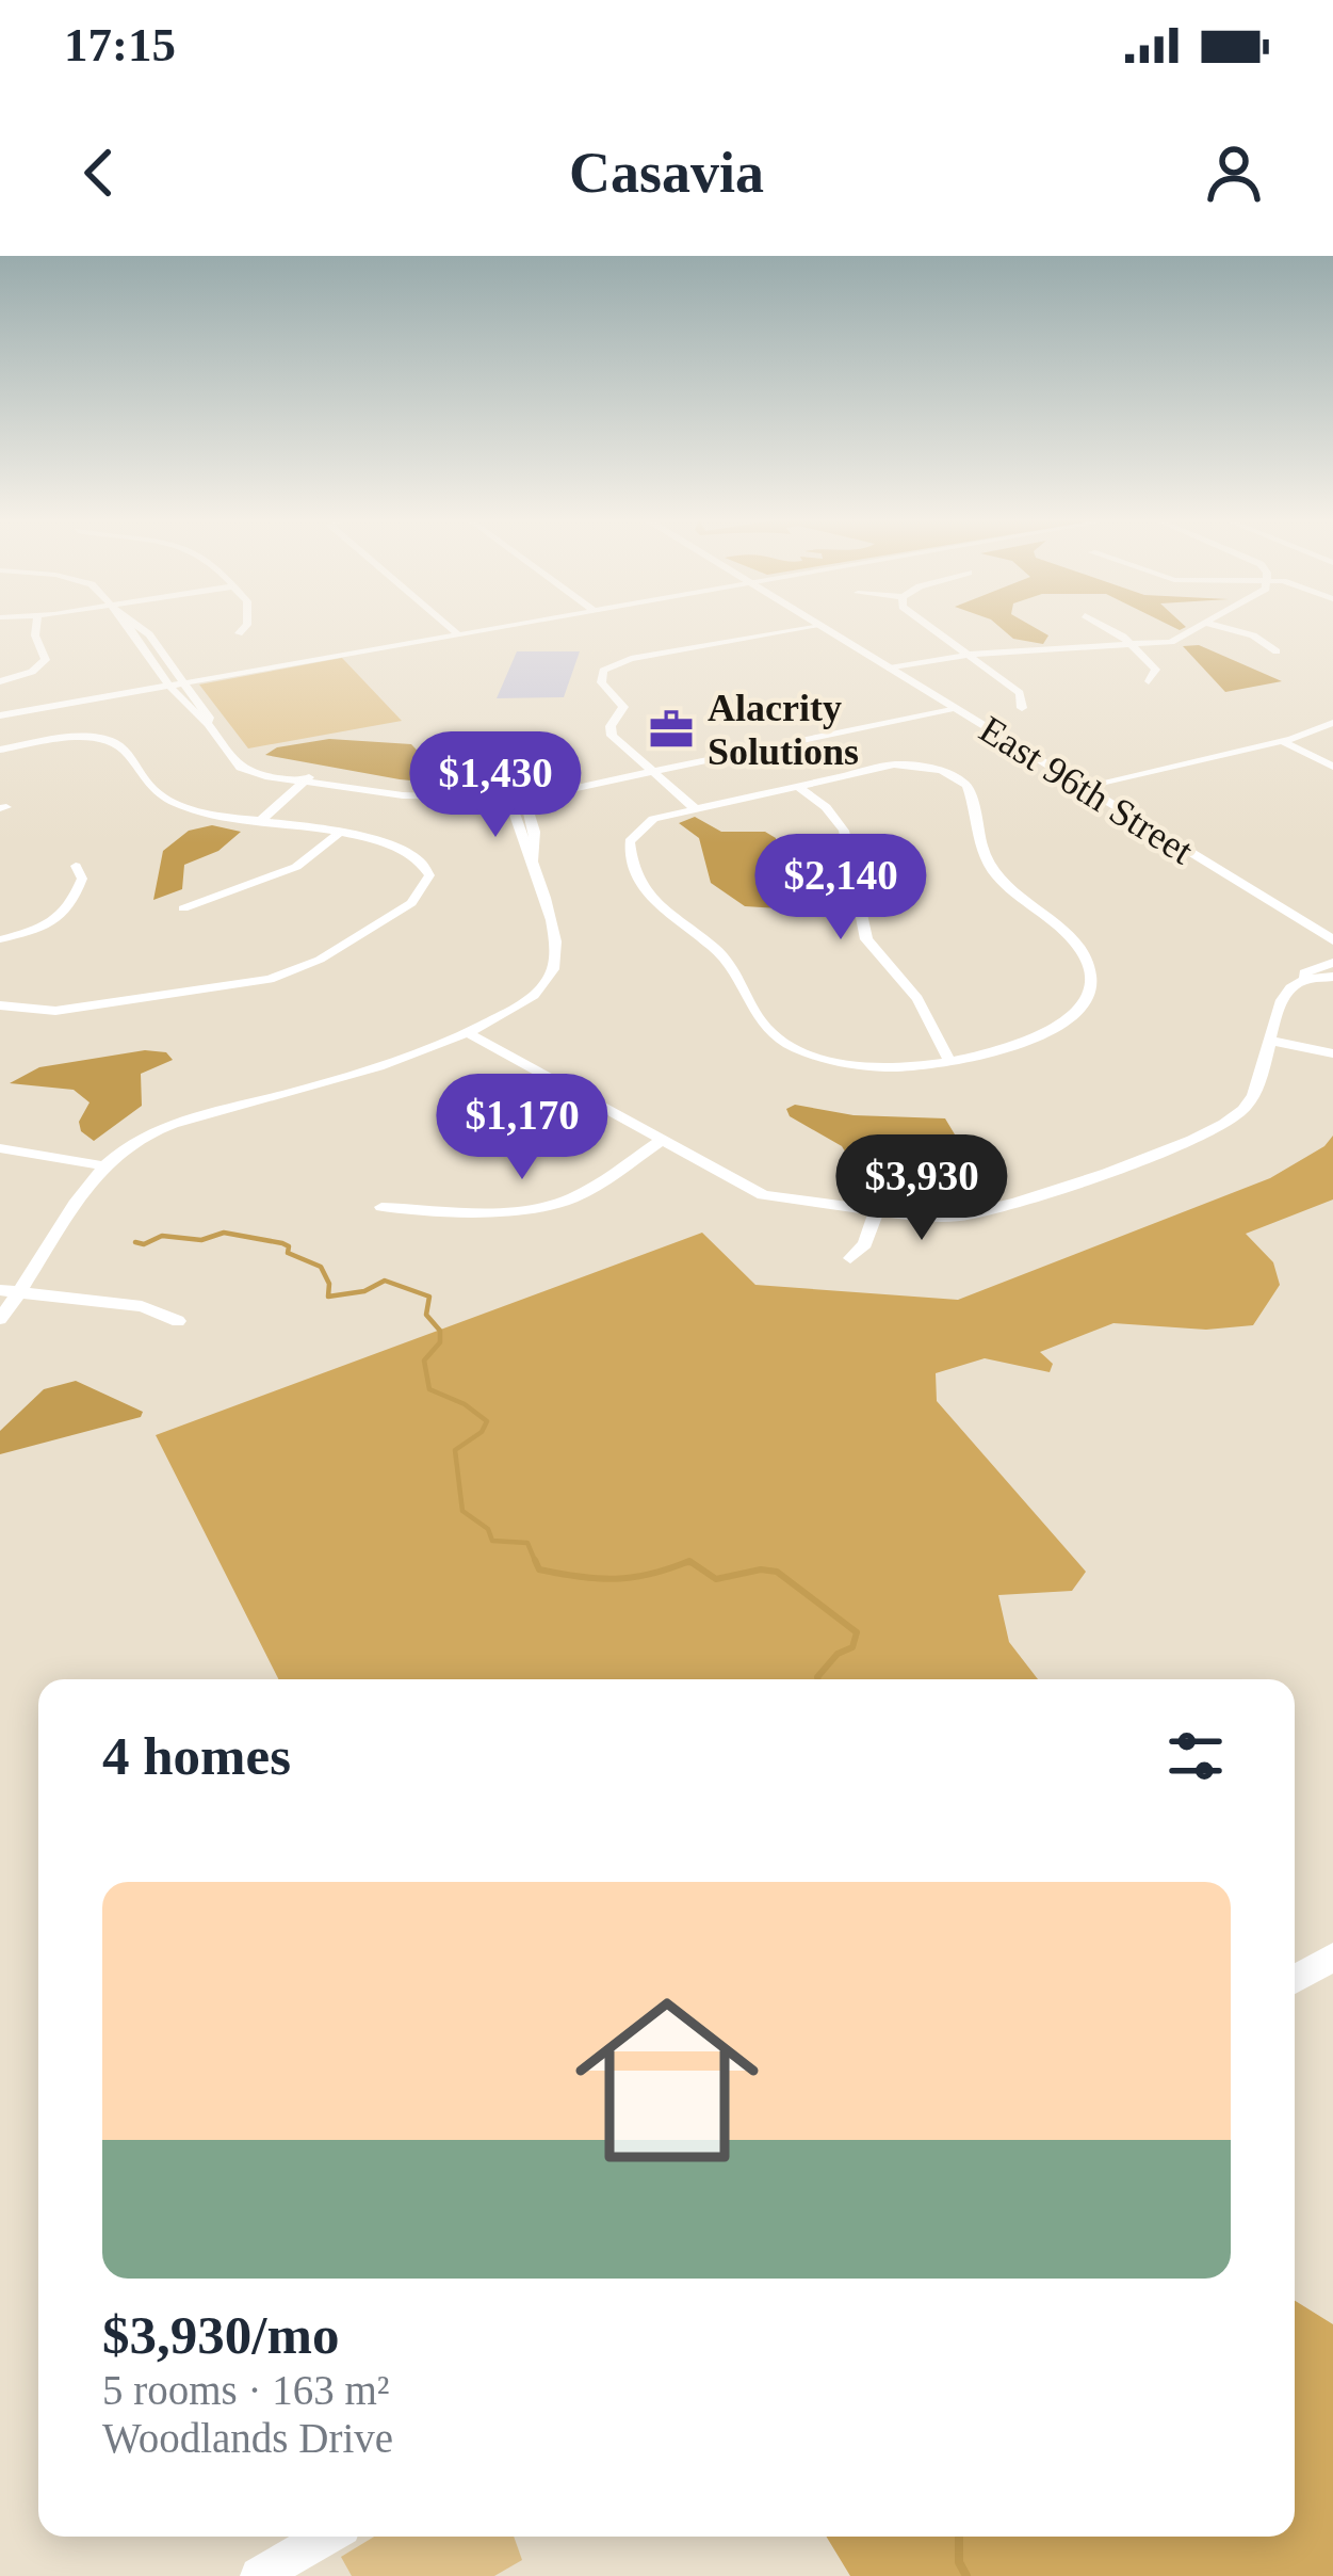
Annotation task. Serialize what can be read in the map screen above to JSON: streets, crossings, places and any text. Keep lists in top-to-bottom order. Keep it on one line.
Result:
{"streets":{"main road":["East 96th Street"]},"places":{"office":["Alacrity Solutions"]},"page":{"status":"17:15","header":"Casavia","price":["$1,430","$2,140","$1,170","$3,930"],"heading":"4 homes","list":[{"name":"$3,930/mo","note":"5 rooms · 163 m² · Woodlands Drive"}]}}
